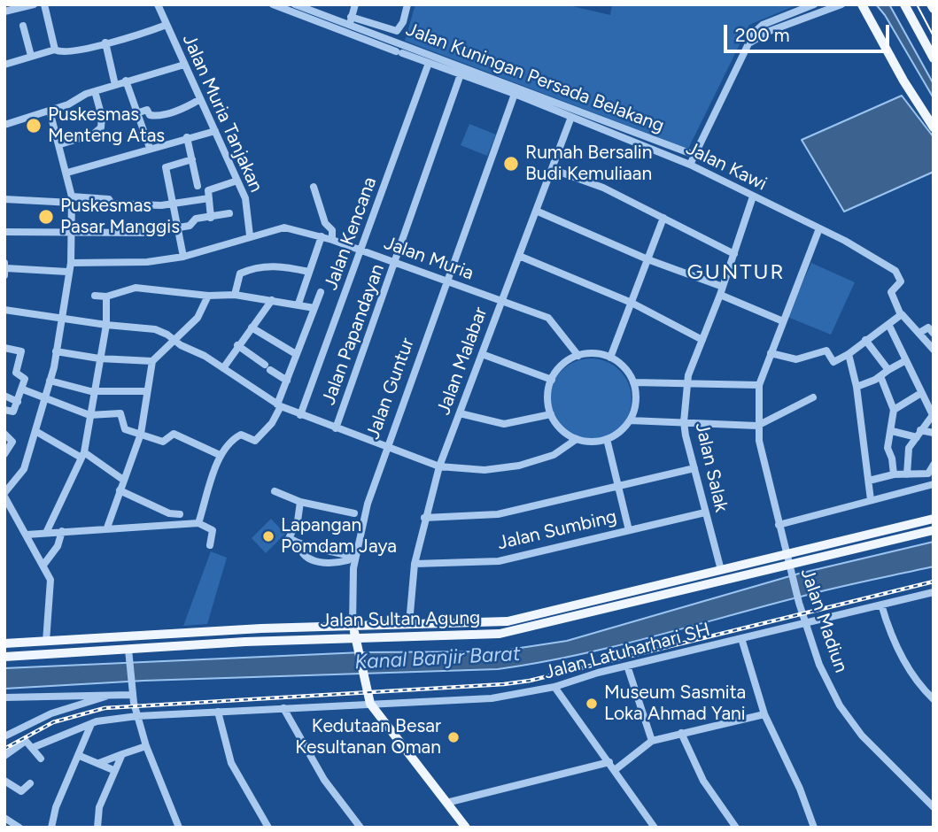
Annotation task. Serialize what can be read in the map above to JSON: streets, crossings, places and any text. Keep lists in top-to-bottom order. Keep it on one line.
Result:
{"streets":{"main road":["Jalan Guntur","Jalan Sultan Agung"],"street":["Jalan Kuningan Persada Belakang","Jalan Muria Tanjakan","Jalan Kawi","Jalan Kencana","Jalan Muria","Jalan Papandayan","Jalan Malabar","Jalan Salak","Jalan Sumbing","Jalan Madiun","Jalan Latuharhari SH"]},"crossings":[["Jalan Muria Tanjakan","Jalan Muria"],["Jalan Kawi","Jalan Kencana"],["Jalan Kawi","Jalan Papandayan"],["Jalan Kawi","Jalan Malabar"],["Jalan Kawi","Jalan Guntur"],["Jalan Kawi","Jalan Salak"],["Jalan Kawi","Jalan Madiun"],["Jalan Kencana","Jalan Muria"],["Jalan Muria","Jalan Papandayan"],["Jalan Muria","Jalan Malabar"],["Jalan Muria","Jalan Guntur"],["Jalan Malabar","Jalan Sumbing"],["Jalan Malabar","Jalan Sultan Agung"],["Jalan Guntur","Jalan Sultan Agung"],["Jalan Guntur","Jalan Latuharhari SH"],["Jalan Salak","Jalan Sumbing"],["Jalan Salak","Jalan Sultan Agung"],["Jalan Sultan Agung","Jalan Madiun"],["Jalan Madiun","Jalan Latuharhari SH"]],"districts":["GUNTUR"],"water":["Kanal Banjir Barat"],"places":["Puskesmas Menteng Atas","Rumah Bersalin Budi Kemuliaan","Puskesmas Pasar Manggis","Lapangan Pomdam Jaya","Museum Sasmita Loka Ahmad Yani","Kedutaan Besar Kesultanan Oman"],"scale_bar":"200 m"}
